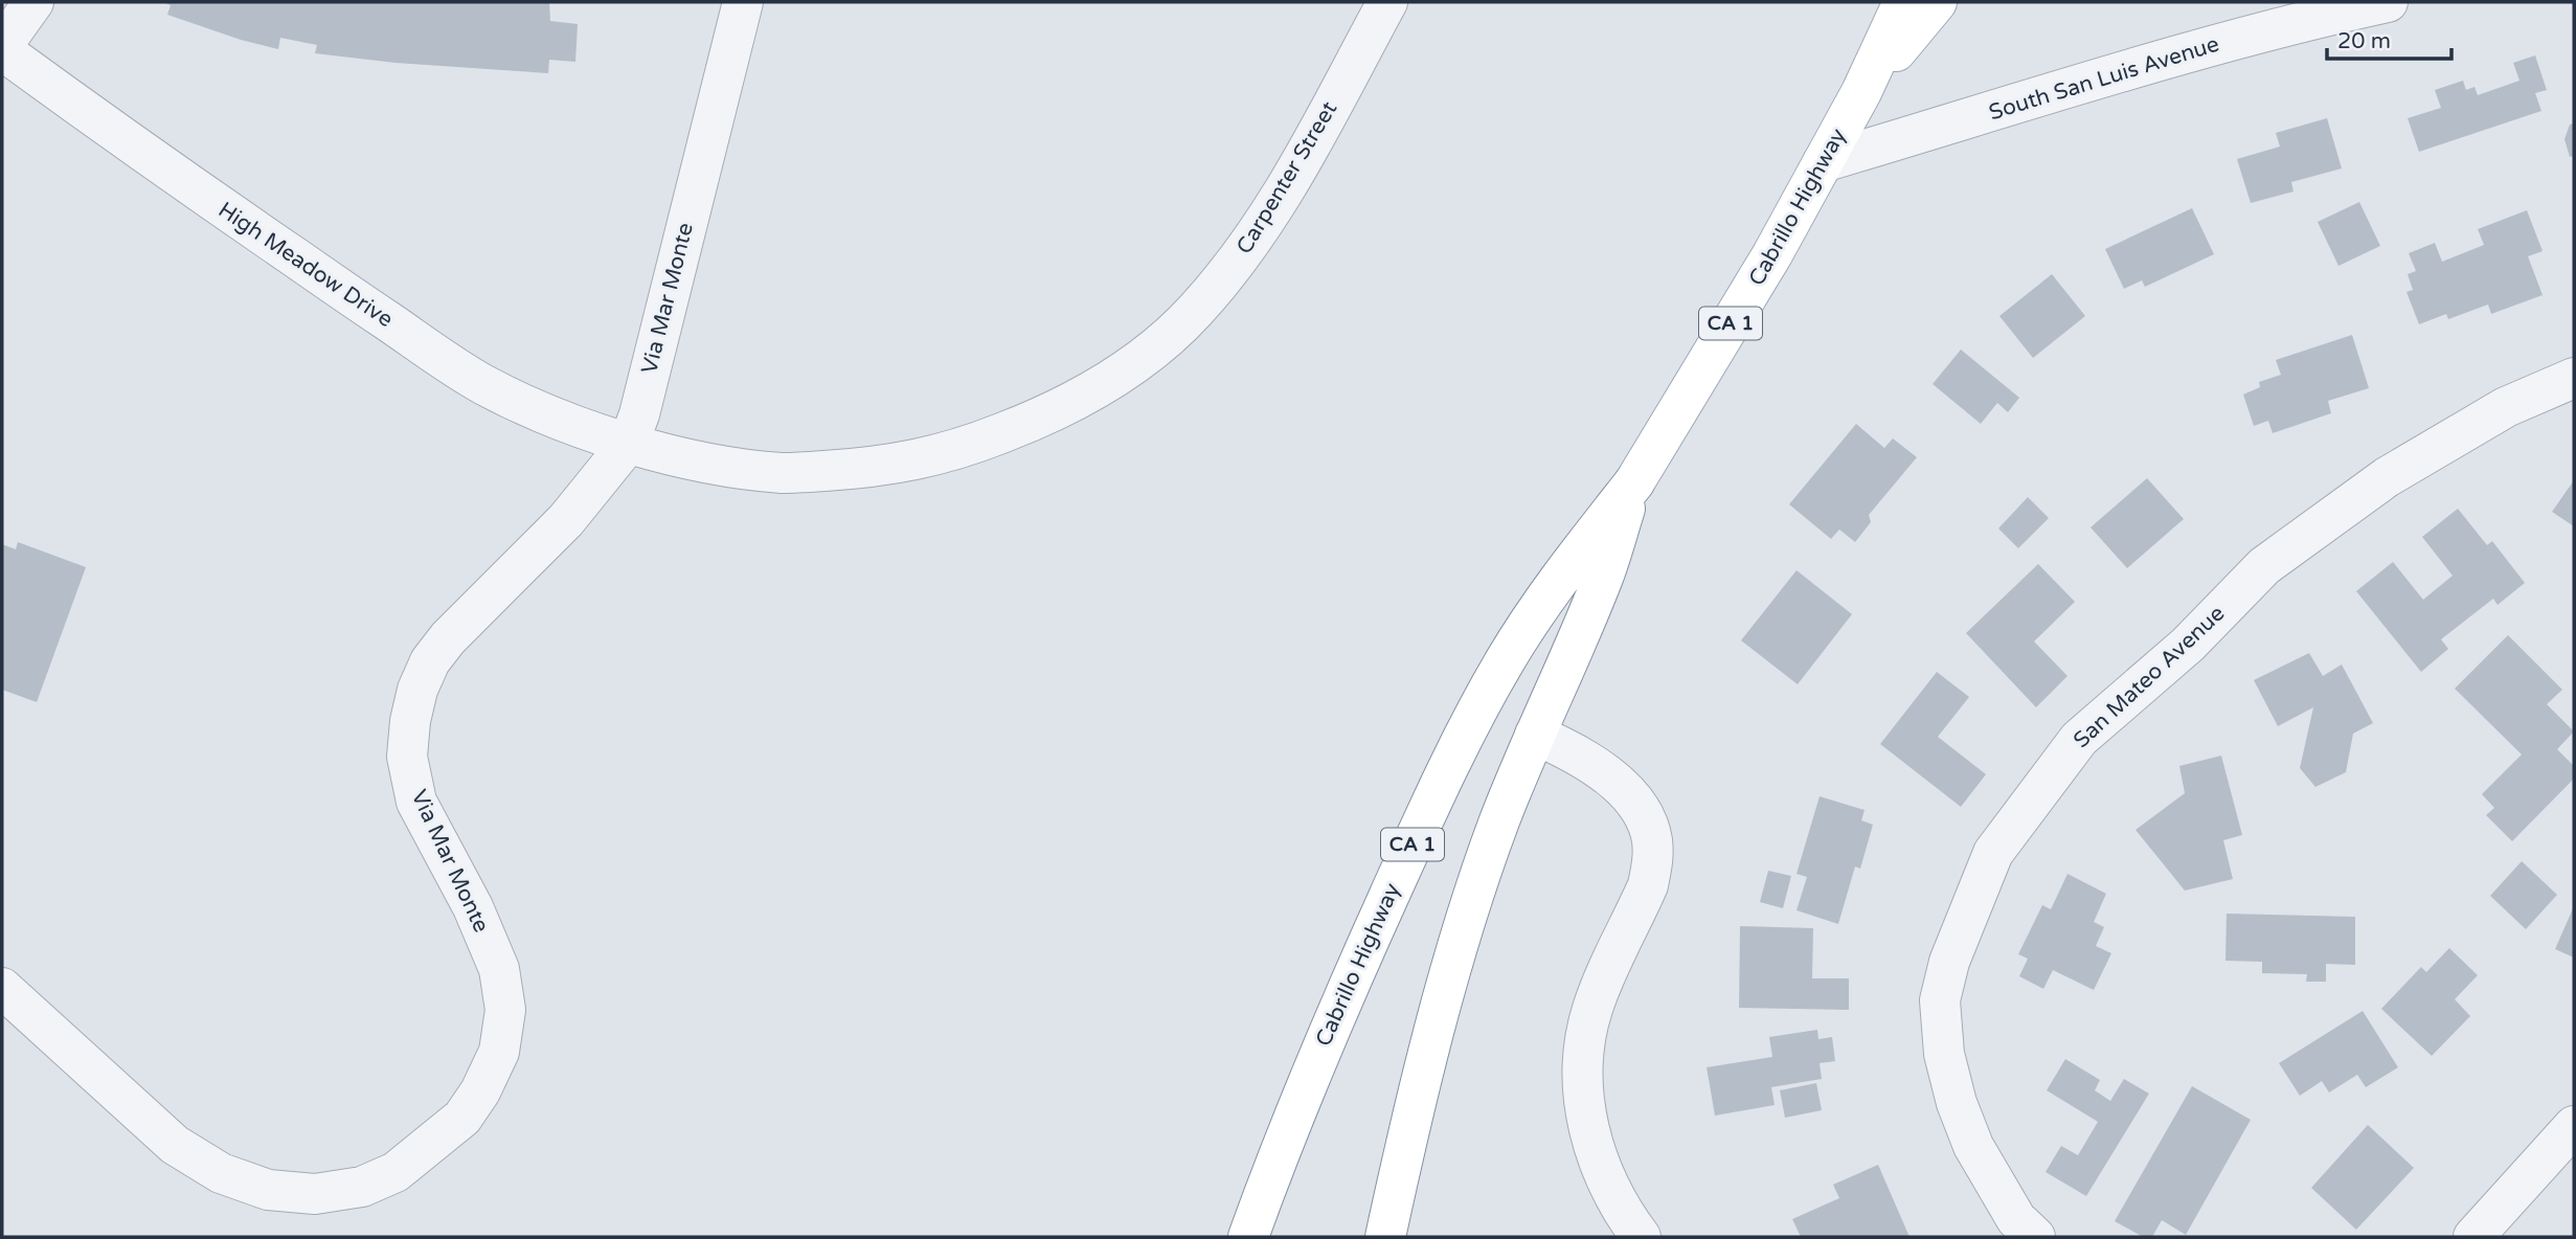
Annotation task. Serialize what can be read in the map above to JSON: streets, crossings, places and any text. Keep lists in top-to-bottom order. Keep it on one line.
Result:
{"streets":{"main road":["Cabrillo Highway","CA 1"],"street":["South San Luis Avenue","Carpenter Street","High Meadow Drive","Via Mar Monte","San Mateo Avenue"]},"crossings":[["South San Luis Avenue","Cabrillo Highway"],["Carpenter Street","High Meadow Drive"],["Carpenter Street","Via Mar Monte"],["High Meadow Drive","Via Mar Monte"]],"scale_bar":"20 m"}
